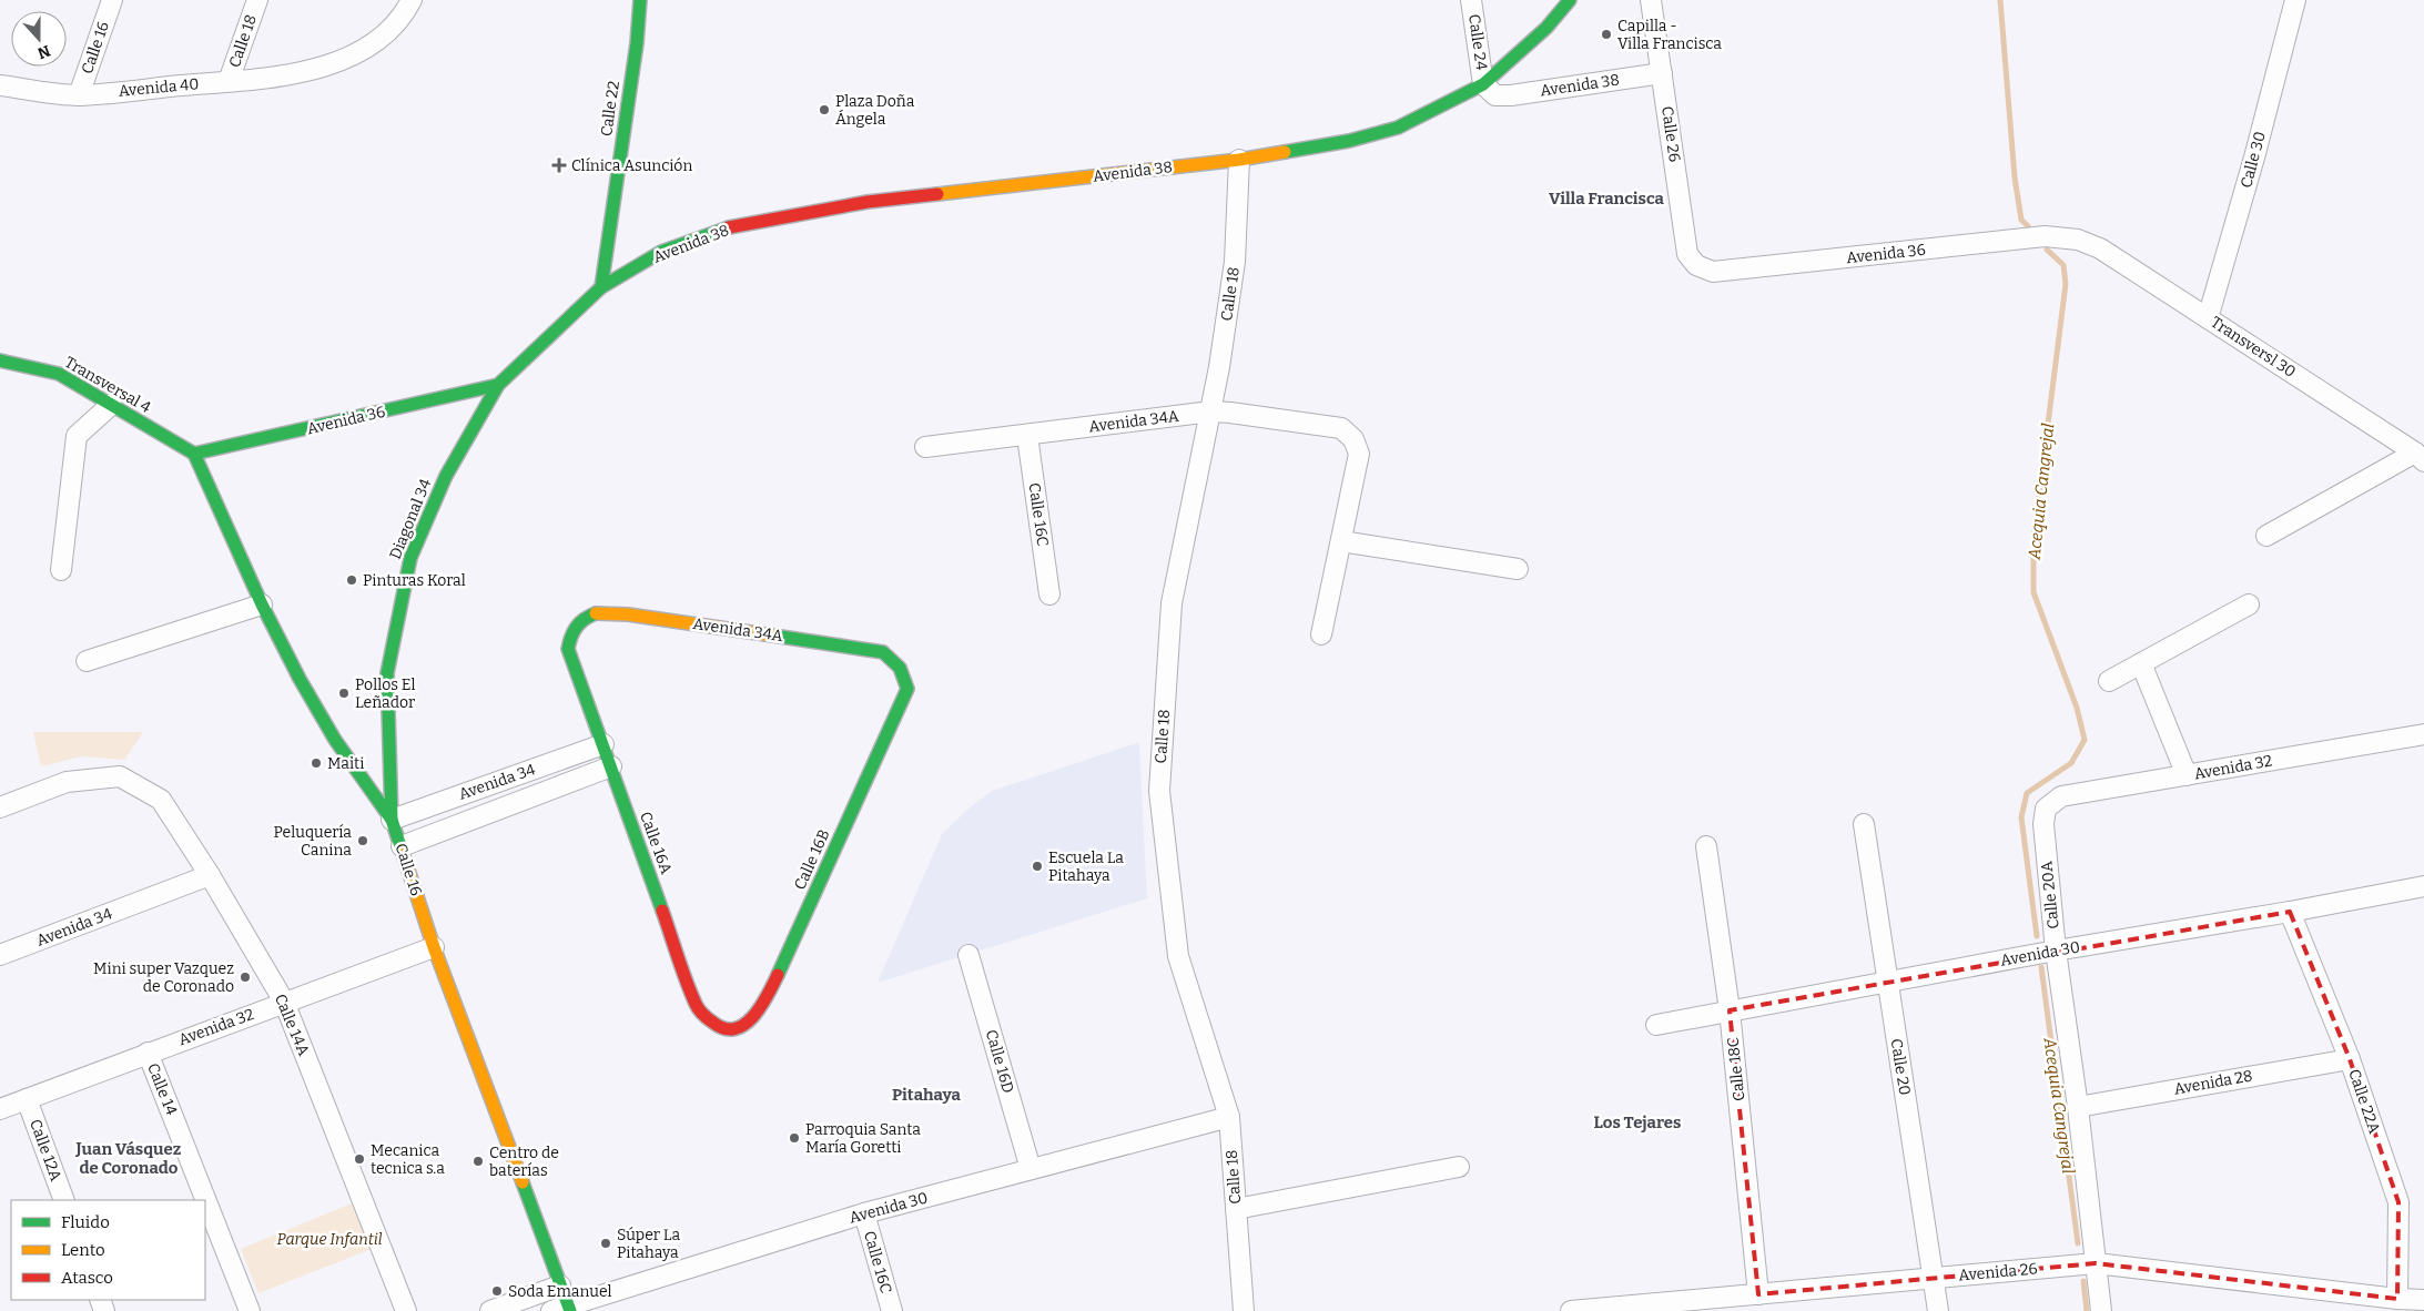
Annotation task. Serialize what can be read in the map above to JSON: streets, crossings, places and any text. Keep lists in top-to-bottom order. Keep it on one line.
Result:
{"streets":{"street":["Calle 18","Calle 24","Calle 16","Avenida 38","Avenida 40","Calle 22","Calle 26","Calle 30","Avenida 36","Transversl 30","Transversal 4","Avenida 34A","Calle 16C","Diagonal 34","Avenida 32","Avenida 34","Calle 16A","Calle 16B","Calle 20A","Avenida 30","Calle 14A","Calle 16D","Calle 20","Calle 18C","Avenida 28","Calle 14","Calle 22A","Calle 12A","Avenida 26"]},"crossings":[["Calle 18","Avenida 38"],["Calle 18","Avenida 40"],["Calle 18","Avenida 34A"],["Calle 18","Avenida 30"],["Calle 24","Avenida 38"],["Calle 16","Avenida 40"],["Calle 16","Avenida 36"],["Calle 16","Transversal 4"],["Calle 16","Diagonal 34"],["Calle 16","Avenida 32"],["Calle 16","Avenida 34"],["Calle 16","Avenida 30"],["Avenida 38","Calle 22"],["Avenida 38","Calle 26"],["Avenida 38","Diagonal 34"],["Calle 22","Diagonal 34"],["Calle 26","Avenida 36"],["Calle 30","Transversl 30"],["Avenida 36","Transversl 30"],["Avenida 36","Transversal 4"],["Avenida 36","Diagonal 34"],["Avenida 34A","Calle 16C"],["Avenida 34A","Calle 16A"],["Avenida 34A","Calle 16B"],["Calle 16C","Avenida 30"],["Diagonal 34","Avenida 34"],["Avenida 32","Calle 20A"],["Avenida 32","Calle 14A"],["Avenida 32","Calle 14"],["Avenida 32","Calle 12A"],["Avenida 34","Calle 16A"],["Avenida 34","Calle 14A"],["Calle 16A","Calle 16B"],["Calle 20A","Avenida 30"],["Calle 20A","Avenida 28"],["Calle 20A","Avenida 26"],["Avenida 30","Calle 16D"],["Avenida 30","Calle 20"],["Avenida 30","Calle 18C"],["Avenida 30","Calle 22A"],["Calle 20","Avenida 26"],["Calle 18C","Avenida 26"],["Avenida 28","Calle 22A"],["Calle 22A","Avenida 26"]],"districts":["Villa Francisca","Pitahaya","Los Tejares","Juan Vásquez de Coronado"],"water":["Acequia Cangrejal"],"parks":["Parque Infantil"],"places":{"other":["Capilla - Villa Francisca","Plaza Doña Ángela","Pinturas Koral","Pollos El Leñador","Maiti","Peluquería Canina","Escuela La Pitahaya","Mini super Vazquez de Coronado","Parroquia Santa María Goretti","Mecanica tecnica s.a","Centro de baterías","Súper La Pitahaya","Soda Emanuel"],"health":["Clínica Asunción"]},"legend":["Fluido","Lento","Atasco"],"north":"bottom"}
